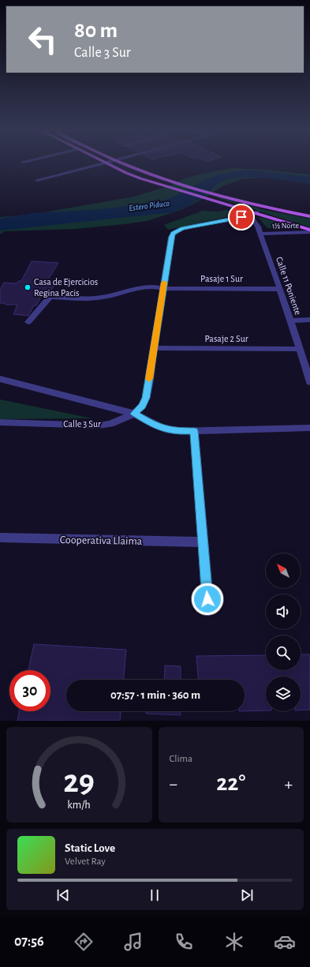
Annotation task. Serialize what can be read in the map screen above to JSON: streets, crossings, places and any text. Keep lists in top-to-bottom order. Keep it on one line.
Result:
{"streets":{"street":["1½ Norte","Pasaje 1 Sur","Calle 11 Poniente","Pasaje 2 Sur","Calle 3 Sur","Cooperativa Llaima"]},"crossings":[["1½ Norte","Calle 11 Poniente"],["Pasaje 1 Sur","Calle 11 Poniente"],["Calle 11 Poniente","Pasaje 2 Sur"]],"water":["Estero Piduco"],"places":["Casa de Ejercicios Regina Pacis"],"north":"top left","page":{"turn":["80 m","Calle 3 Sur"],"limit":"30","trip":"07:57 · 1 min · 360 m","tile":"Clima","heat":["−","22°","+"],"song":["Static Love","Velvet Ray"],"tabs":"07:56","gauge":["29","km/h"]}}
